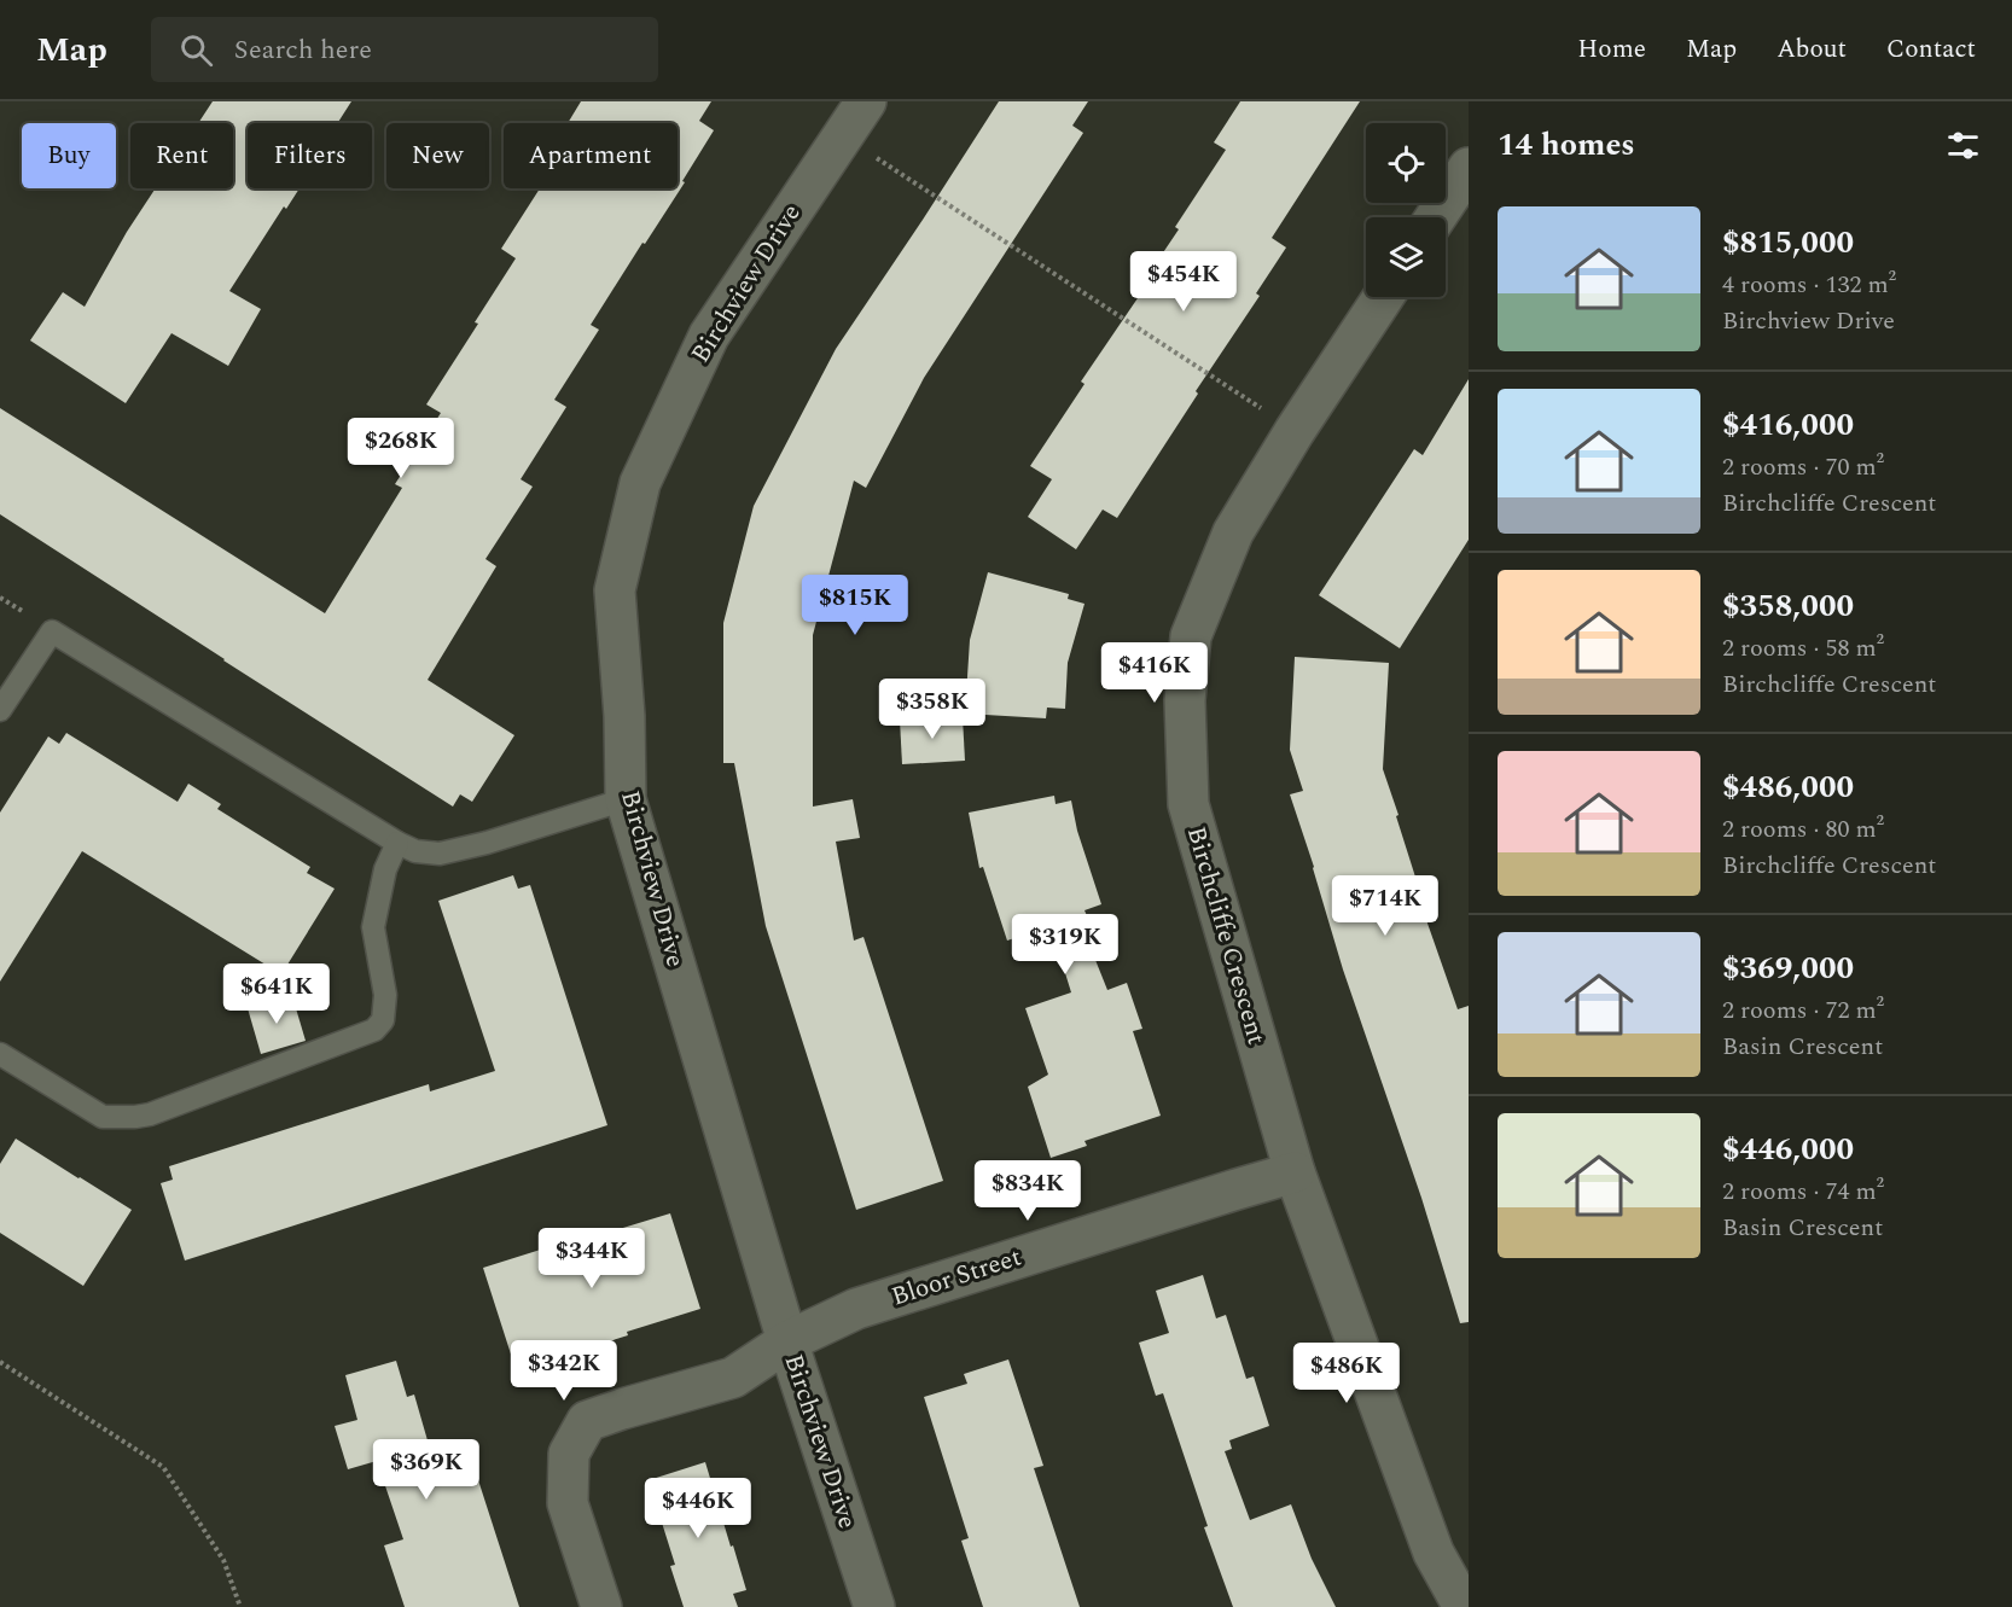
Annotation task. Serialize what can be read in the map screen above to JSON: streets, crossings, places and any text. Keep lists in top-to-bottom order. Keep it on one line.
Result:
{"streets":{"street":["Birchview Drive","Birchcliffe Crescent","Bloor Street"]},"crossings":[["Birchview Drive","Bloor Street"],["Birchcliffe Crescent","Bloor Street"]],"page":{"header":"Map","search":"Search here","nav":["Home","Map","About","Contact"],"heading":"14 homes","chip":["Buy","Rent","Filters","New","Apartment"],"list":[{"name":"$815,000","note":"4 rooms · 132 m² · Birchview Drive"},{"name":"$416,000","note":"2 rooms · 70 m² · Birchcliffe Crescent"},{"name":"$358,000","note":"2 rooms · 58 m² · Birchcliffe Crescent"},{"name":"$486,000","note":"2 rooms · 80 m² · Birchcliffe Crescent"},{"name":"$369,000","note":"2 rooms · 72 m² · Basin Crescent"},{"name":"$446,000","note":"2 rooms · 74 m² · Basin Crescent"}],"price":["$454K","$268K","$815K","$416K","$358K","$714K","$319K","$641K","$834K","$344K","$342K","$486K","$369K","$446K"]}}
